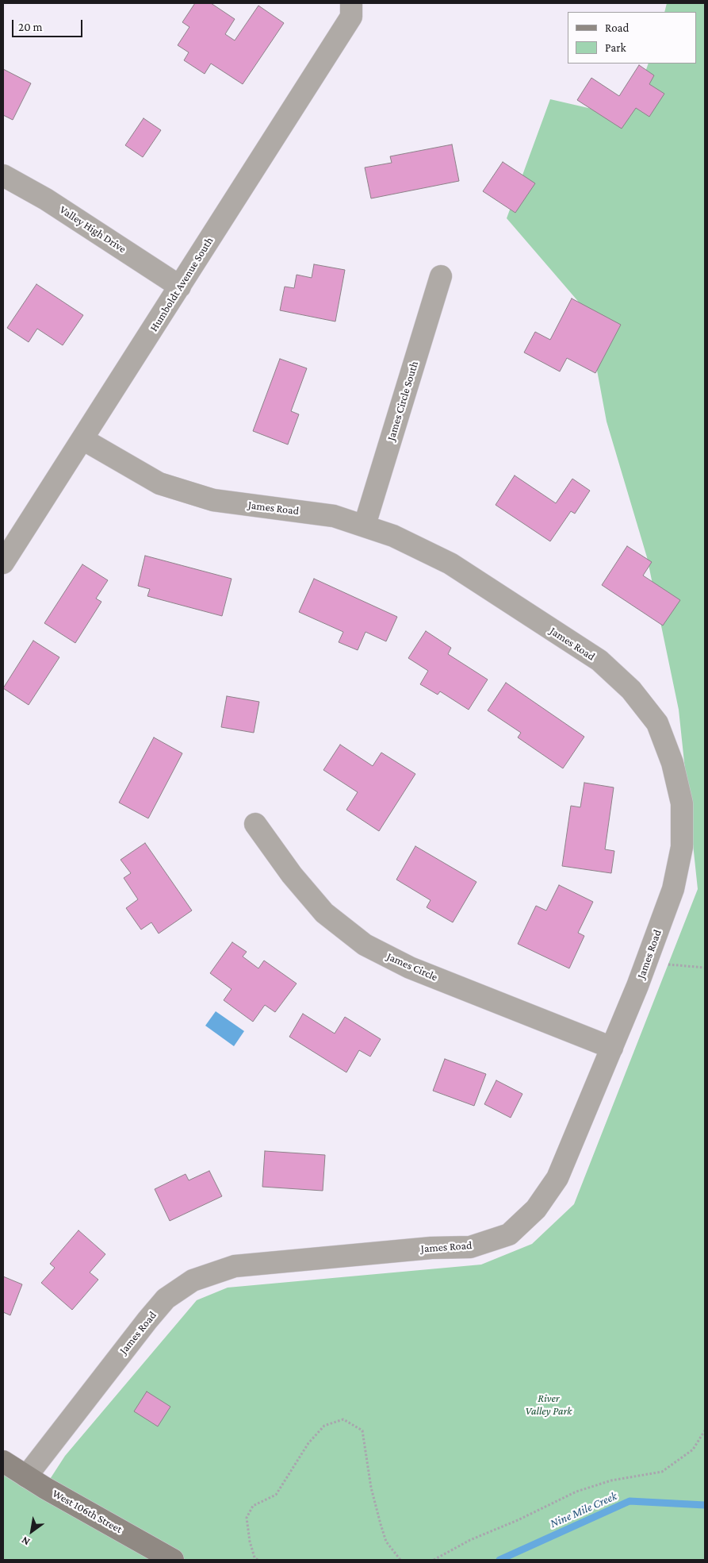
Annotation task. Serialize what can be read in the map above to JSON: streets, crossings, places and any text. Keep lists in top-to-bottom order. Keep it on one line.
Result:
{"streets":{"street":["Valley High Drive","Humboldt Avenue South","James Circle South","James Road","James Circle","West 106th Street"]},"crossings":[["Valley High Drive","Humboldt Avenue South"],["Humboldt Avenue South","James Road"],["James Circle South","James Road"],["James Road","James Circle"],["James Road","West 106th Street"]],"water":["Nine Mile Creek"],"parks":["River Valley Park"],"legend":["Road","Park"],"scale_bar":"20 m","north":"bottom left"}
